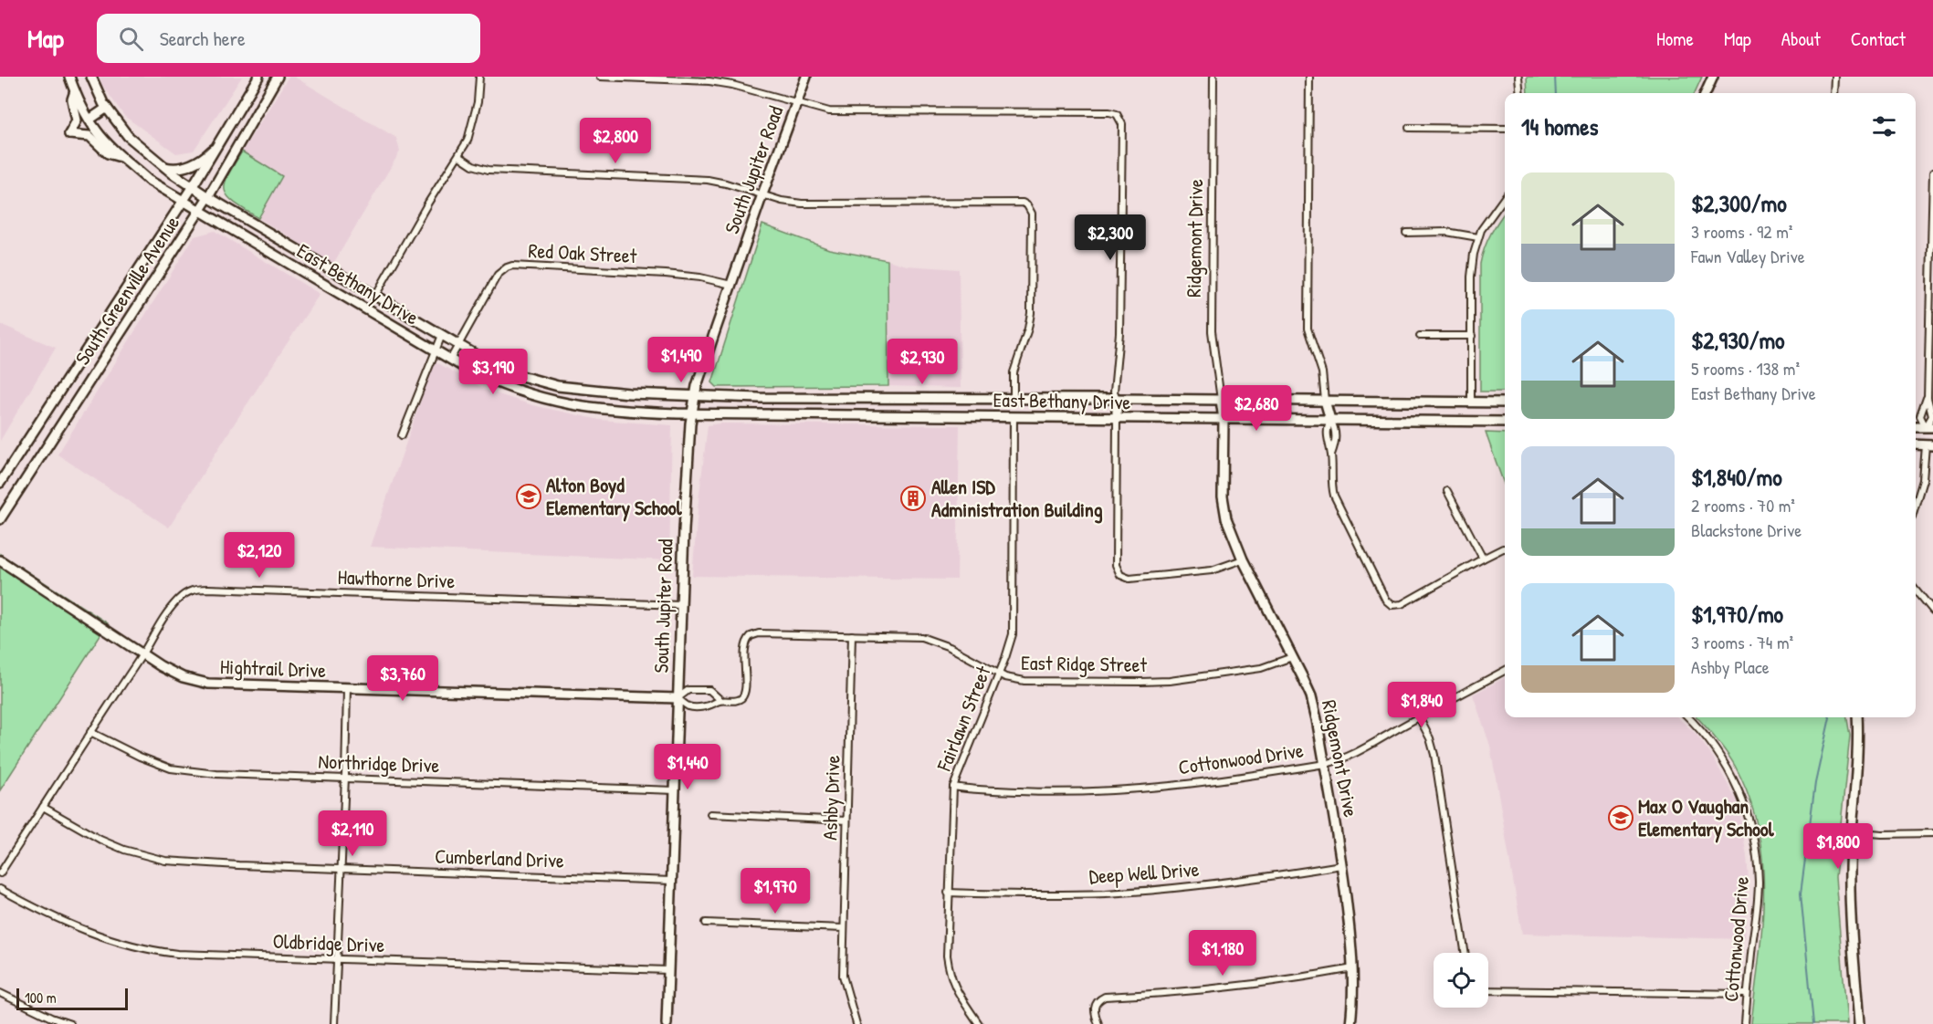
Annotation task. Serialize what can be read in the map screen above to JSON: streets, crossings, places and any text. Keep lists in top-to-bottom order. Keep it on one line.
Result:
{"streets":{"main road":["South Jupiter Road","Ridgemont Drive","East Bethany Drive","South Greenville Avenue","Hightrail Drive"],"street":["Red Oak Street","Hawthorne Drive","East Ridge Street","Fairlawn Street","Cottonwood Drive","Northridge Drive","Ashby Drive","Cumberland Drive","Deep Well Drive","Oldbridge Drive"]},"crossings":[["South Jupiter Road","Red Oak Street"],["South Jupiter Road","East Bethany Drive"],["South Jupiter Road","Hawthorne Drive"],["South Jupiter Road","Hightrail Drive"],["South Jupiter Road","Northridge Drive"],["South Jupiter Road","Cumberland Drive"],["South Jupiter Road","Oldbridge Drive"],["Ridgemont Drive","East Bethany Drive"],["Ridgemont Drive","East Ridge Street"],["Ridgemont Drive","Cottonwood Drive"],["Ridgemont Drive","Deep Well Drive"],["Red Oak Street","East Bethany Drive"],["East Bethany Drive","South Greenville Avenue"],["East Bethany Drive","Fairlawn Street"],["Hawthorne Drive","Hightrail Drive"],["Hawthorne Drive","Northridge Drive"],["Hawthorne Drive","Cumberland Drive"],["East Ridge Street","Hightrail Drive"],["East Ridge Street","Fairlawn Street"],["East Ridge Street","Ashby Drive"],["Fairlawn Street","Cottonwood Drive"],["Fairlawn Street","Deep Well Drive"]],"places":{"school or university":["Alton Boyd Elementary School","Max O Vaughan Elementary School"],"building":["Allen ISD Administration Building"]},"scale_bar":"100 m","page":{"header":"Map","search":"Search here","nav":["Home","Map","About","Contact"],"heading":"14 homes","price":["$2,800","$2,300","$1,490","$2,930","$3,190","$2,680","$2,120","$3,760","$1,840","$1,440","$2,110","$1,800","$1,970","$1,180"],"list":[{"name":"$2,300/mo","note":"3 rooms · 92 m² · Fawn Valley Drive"},{"name":"$2,930/mo","note":"5 rooms · 138 m² · East Bethany Drive"},{"name":"$1,840/mo","note":"2 rooms · 70 m² · Blackstone Drive"},{"name":"$1,970/mo","note":"3 rooms · 74 m² · Ashby Place"}],"scale":"100 m"}}
